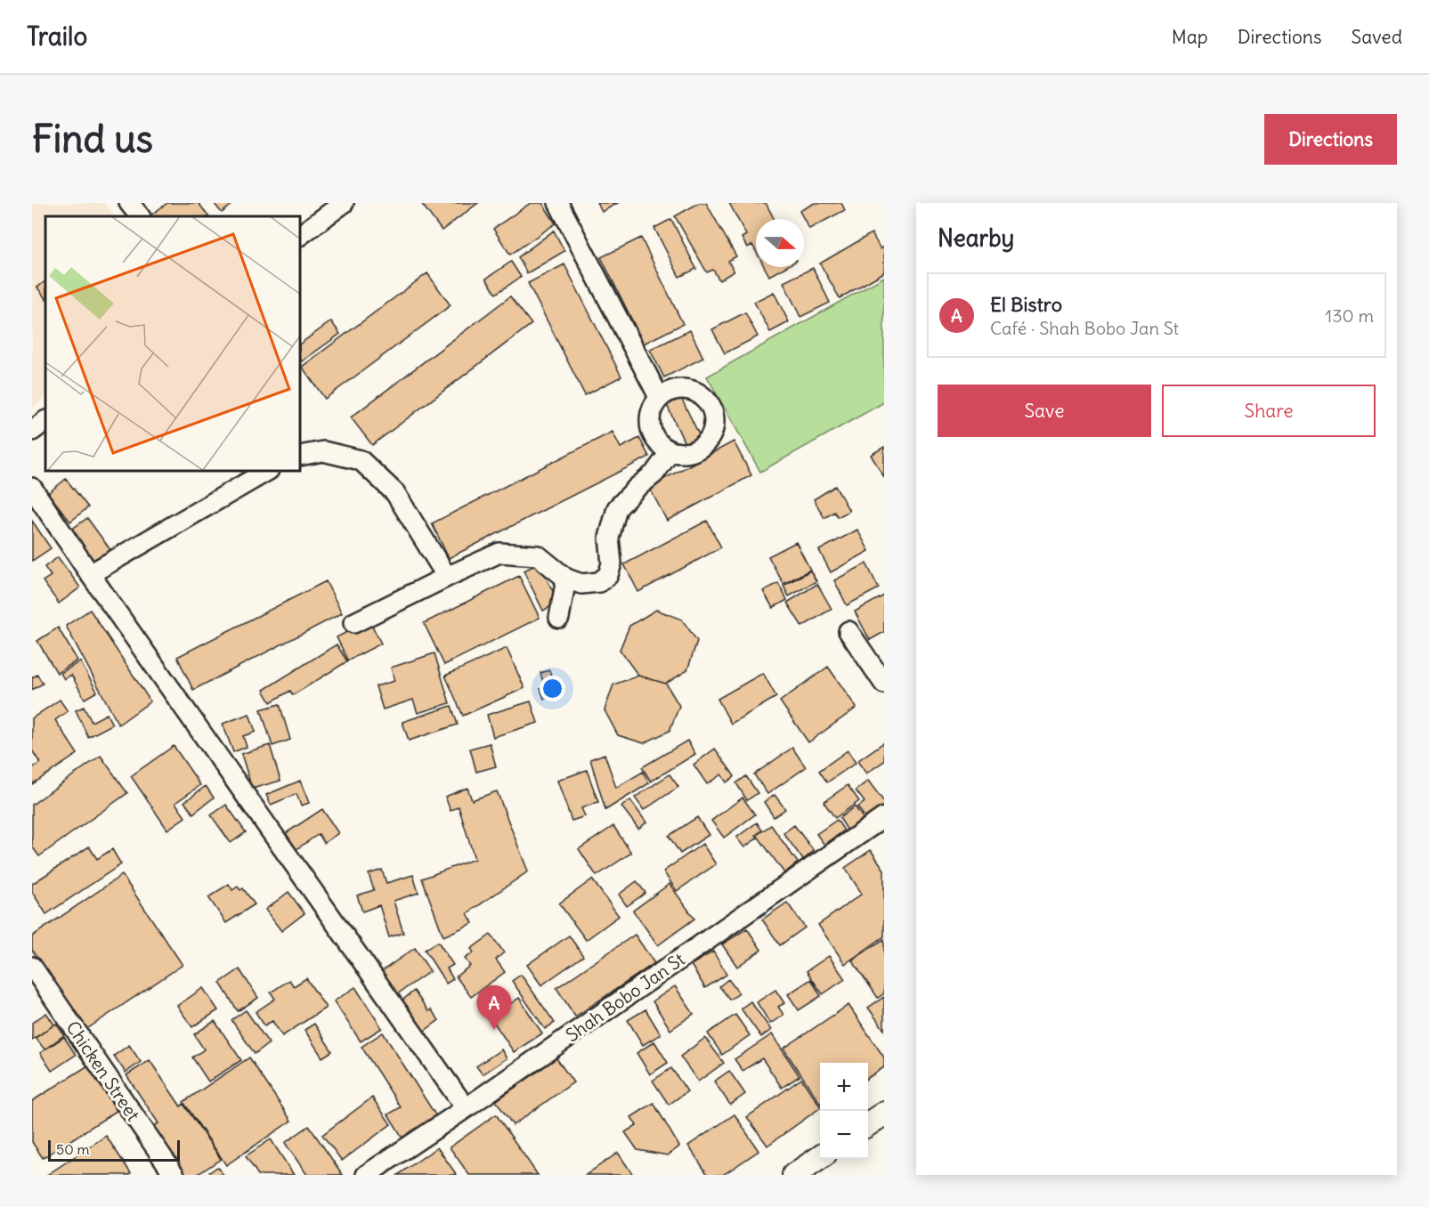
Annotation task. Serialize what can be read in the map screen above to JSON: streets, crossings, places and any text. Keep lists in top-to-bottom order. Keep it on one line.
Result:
{"streets":{"street":["Shah Bobo Jan St","Chicken Street"]},"scale_bar":"50 m","north":"right","page":{"header":"Trailo","nav":["Map","Directions","Saved"],"buttons":["Directions",["Save","Share"]],"title":"Find us","heading":"Nearby","list":[{"mark":"A","name":"El Bistro","note":"Café · Shah Bobo Jan St","value":"130 m"}],"pins":"A","map_buttons":["+","−"],"scale":"50 m"}}
